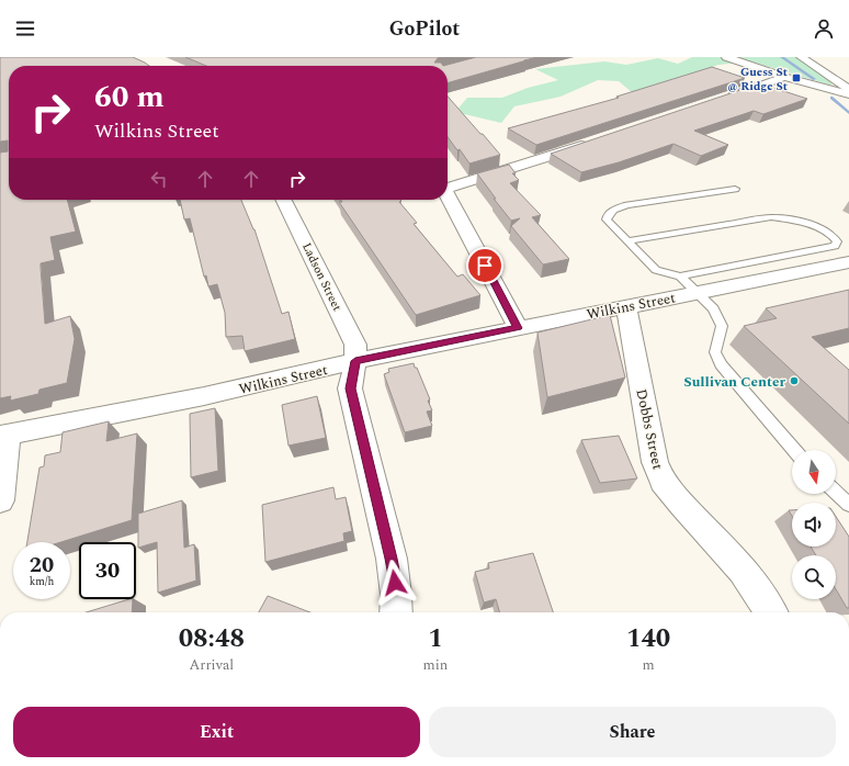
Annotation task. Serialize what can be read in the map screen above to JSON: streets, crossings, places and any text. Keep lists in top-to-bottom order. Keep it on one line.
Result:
{"streets":{"street":["Ladson Street","Wilkins Street","Dobbs Street"]},"crossings":[["Ladson Street","Wilkins Street"],["Wilkins Street","Dobbs Street"]],"places":{"transit":["Guess St @ Ridge St"],"other":["Sullivan Center"]},"north":"bottom","page":{"header":"GoPilot","turn":["60 m","Wilkins Street"],"speed":"20 km/h","limit":"30","eta":["08:48","Arrival","1","min","140","m"],"buttons":["Exit","Share"]}}
